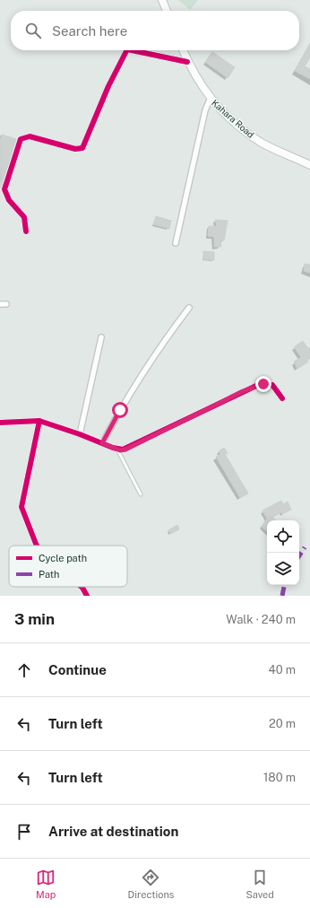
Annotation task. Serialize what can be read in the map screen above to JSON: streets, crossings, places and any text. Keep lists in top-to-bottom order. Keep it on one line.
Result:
{"streets":{"street":["Kahara Road"]},"legend":["Cycle path","Path"],"page":{"search":"Search here","heading":["3 min","Walk · 240 m"],"list":[["Continue","40 m"],["Turn left","20 m"],["Turn left","180 m"],"Arrive at destination"],"nav":["Map","Directions","Saved"]}}
